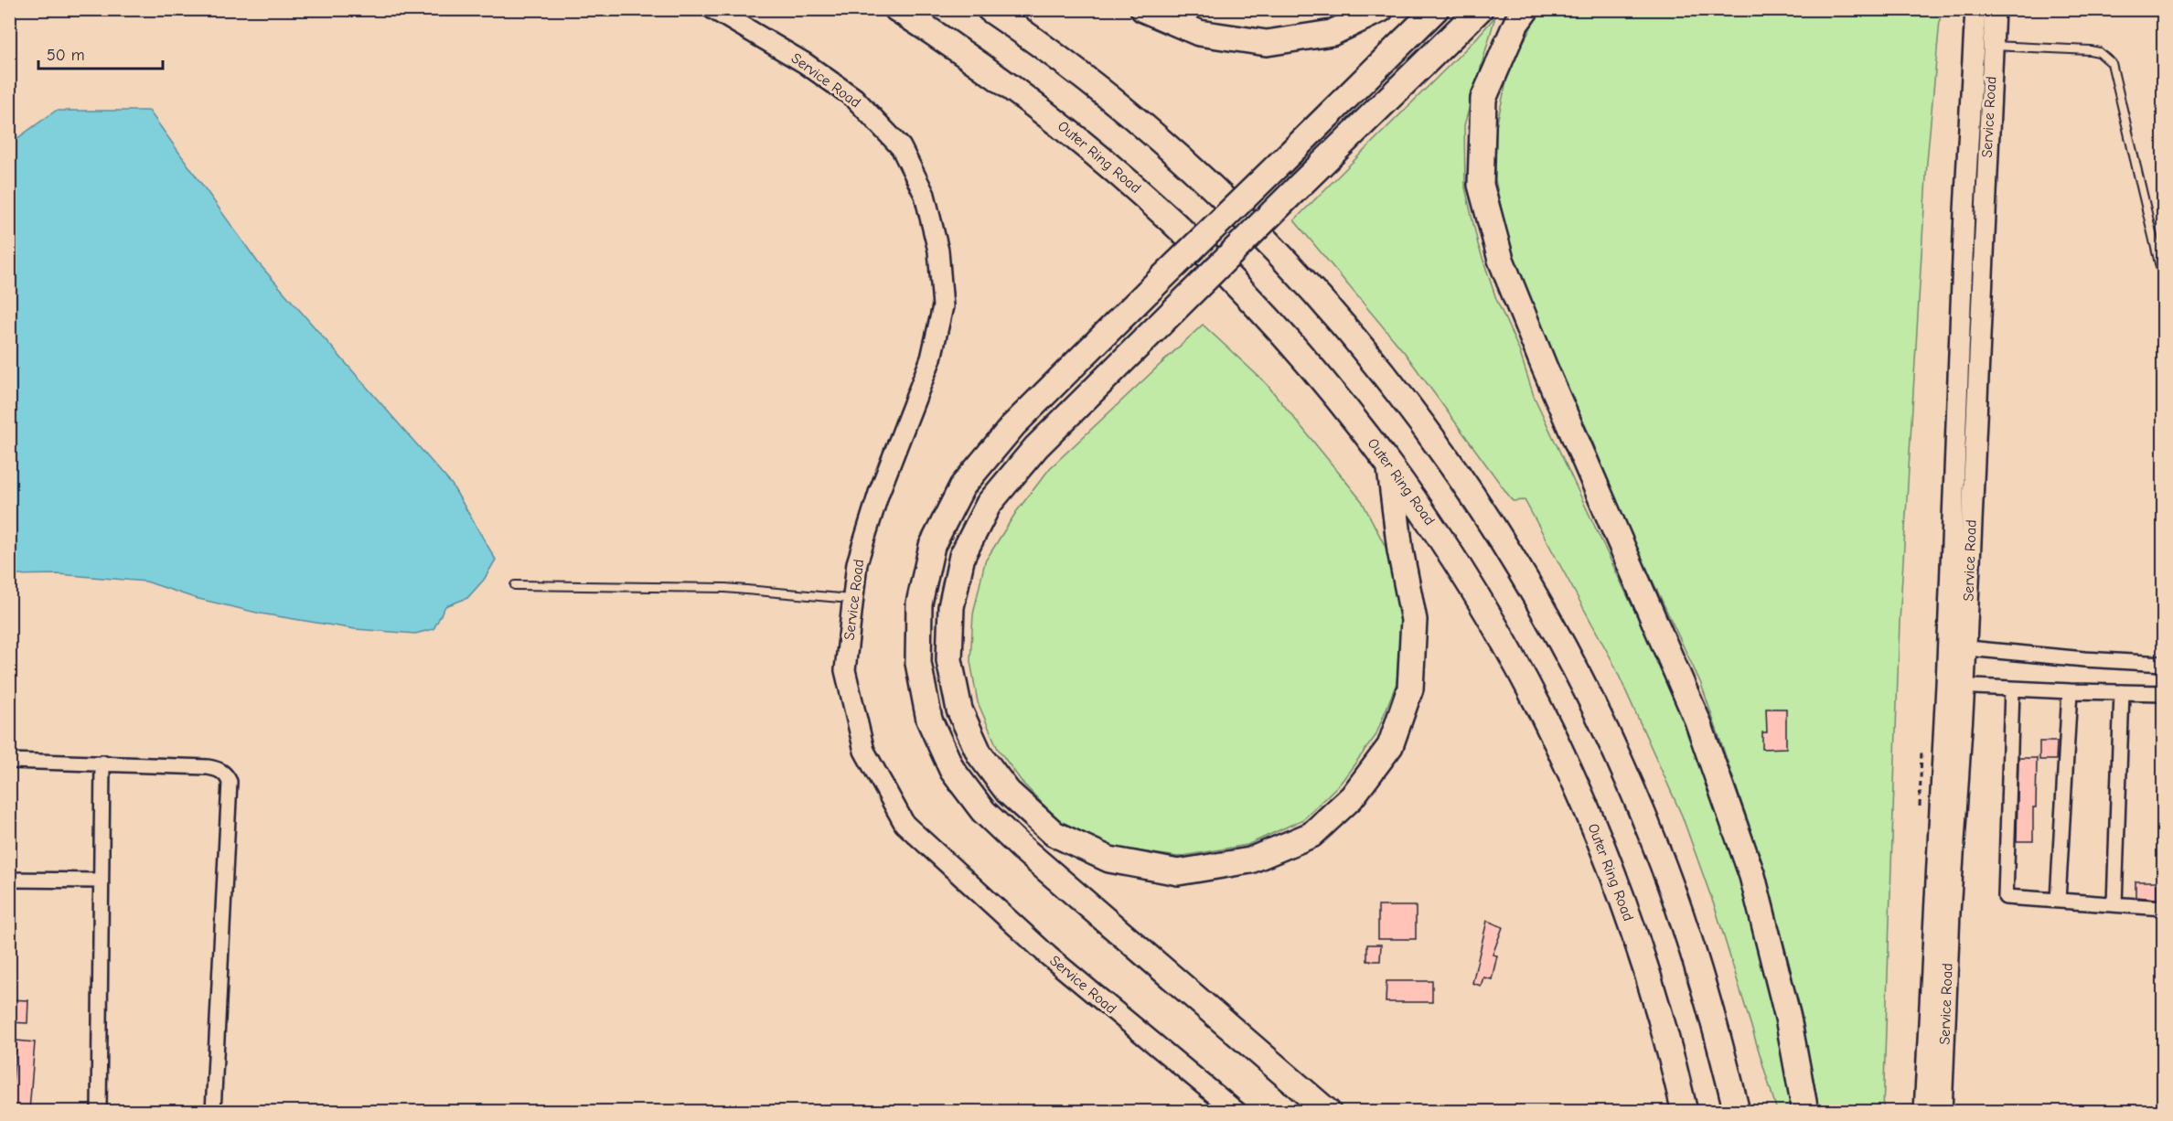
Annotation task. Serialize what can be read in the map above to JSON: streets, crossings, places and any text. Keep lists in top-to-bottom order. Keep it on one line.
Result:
{"streets":{"highway":["Outer Ring Road"],"main road":["Service Road"]},"scale_bar":"50 m"}
